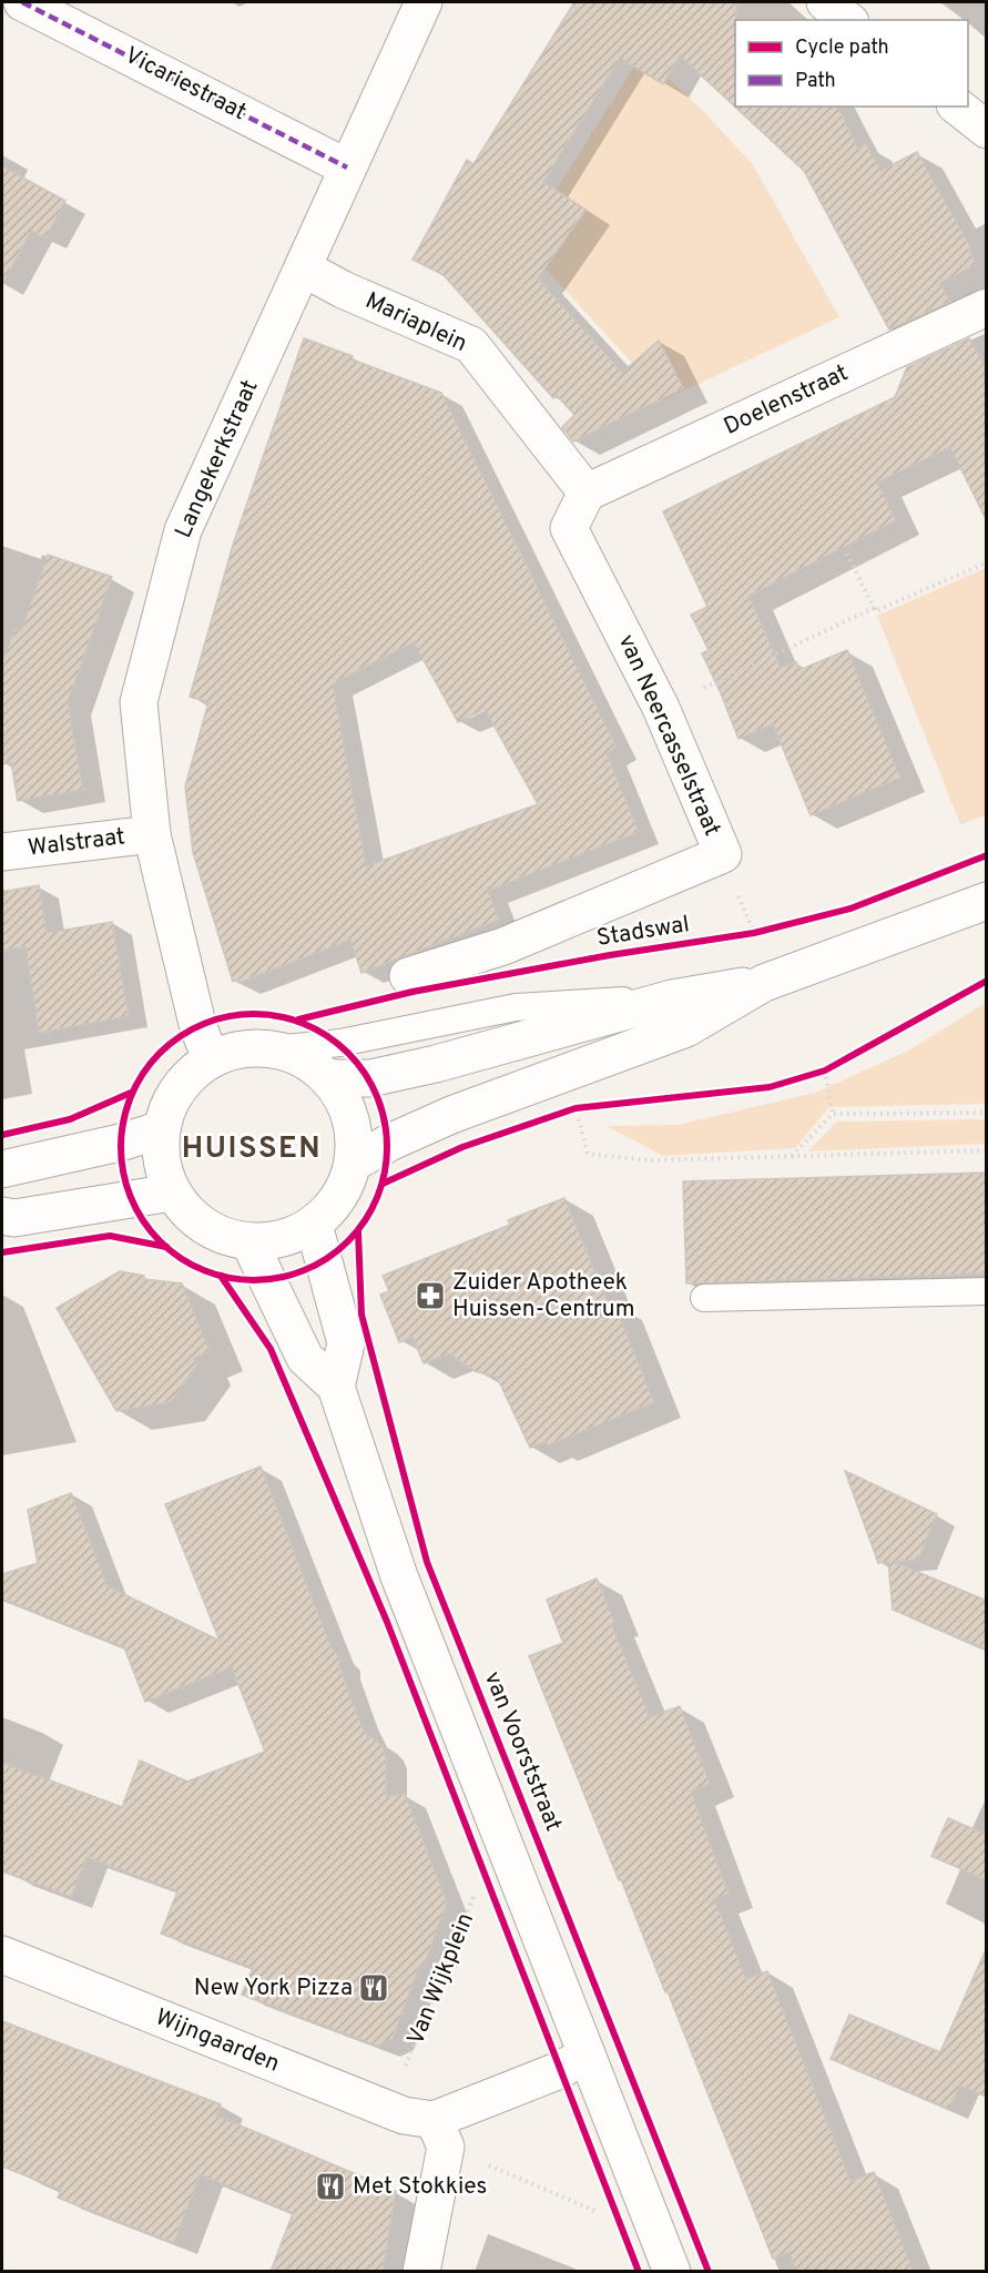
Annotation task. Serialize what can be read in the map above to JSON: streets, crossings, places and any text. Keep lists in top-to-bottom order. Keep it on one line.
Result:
{"streets":{"street":["Vicariestraat","Mariaplein","Doelenstraat","Langekerkstraat","van Neercasselstraat","Walstraat","Wijngaarden"],"path":["Van Wijkplein"],"cycle path":["Stadswal","van Voorststraat"]},"crossings":[["Vicariestraat","Langekerkstraat"],["Mariaplein","Doelenstraat"],["Mariaplein","Langekerkstraat"],["Mariaplein","van Neercasselstraat"],["Doelenstraat","van Neercasselstraat"],["Langekerkstraat","Walstraat"],["Van Wijkplein","Wijngaarden"]],"districts":["HUISSEN"],"places":{"pharmacy":["Zuider Apotheek Huissen-Centrum"],"restaurant":["New York Pizza","Met Stokkies"]},"legend":["Cycle path","Path"]}
